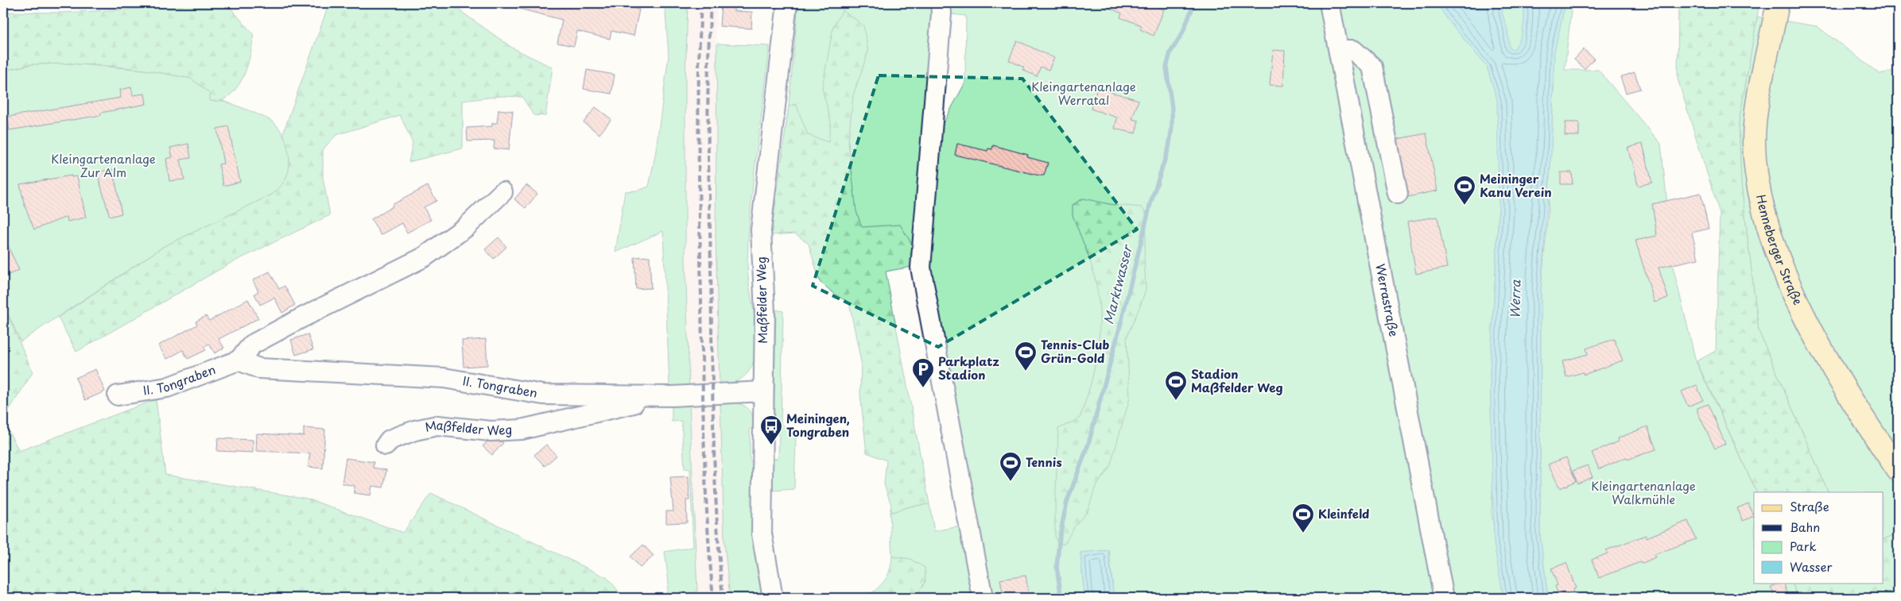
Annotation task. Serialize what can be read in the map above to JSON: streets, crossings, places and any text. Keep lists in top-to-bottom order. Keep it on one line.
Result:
{"streets":{"main road":["Henneberger Straße"],"street":["Maßfelder Weg","Werrastraße","II. Tongraben"]},"crossings":[["Maßfelder Weg","II. Tongraben"]],"water":["Marktwasser","Werra"],"parks":["Kleingartenanlage Werratal","Kleingartenanlage Zur Alm","Kleingartenanlage Walkmühle"],"places":{"sports":["Meininger Kanu Verein","Tennis-Club Grün-Gold","Stadion Maßfelder Weg","Tennis","Kleinfeld"],"parking":["Parkplatz Stadion"],"bus stop":["Meiningen, Tongraben"]},"legend":["Straße","Bahn","Park","Wasser"]}
